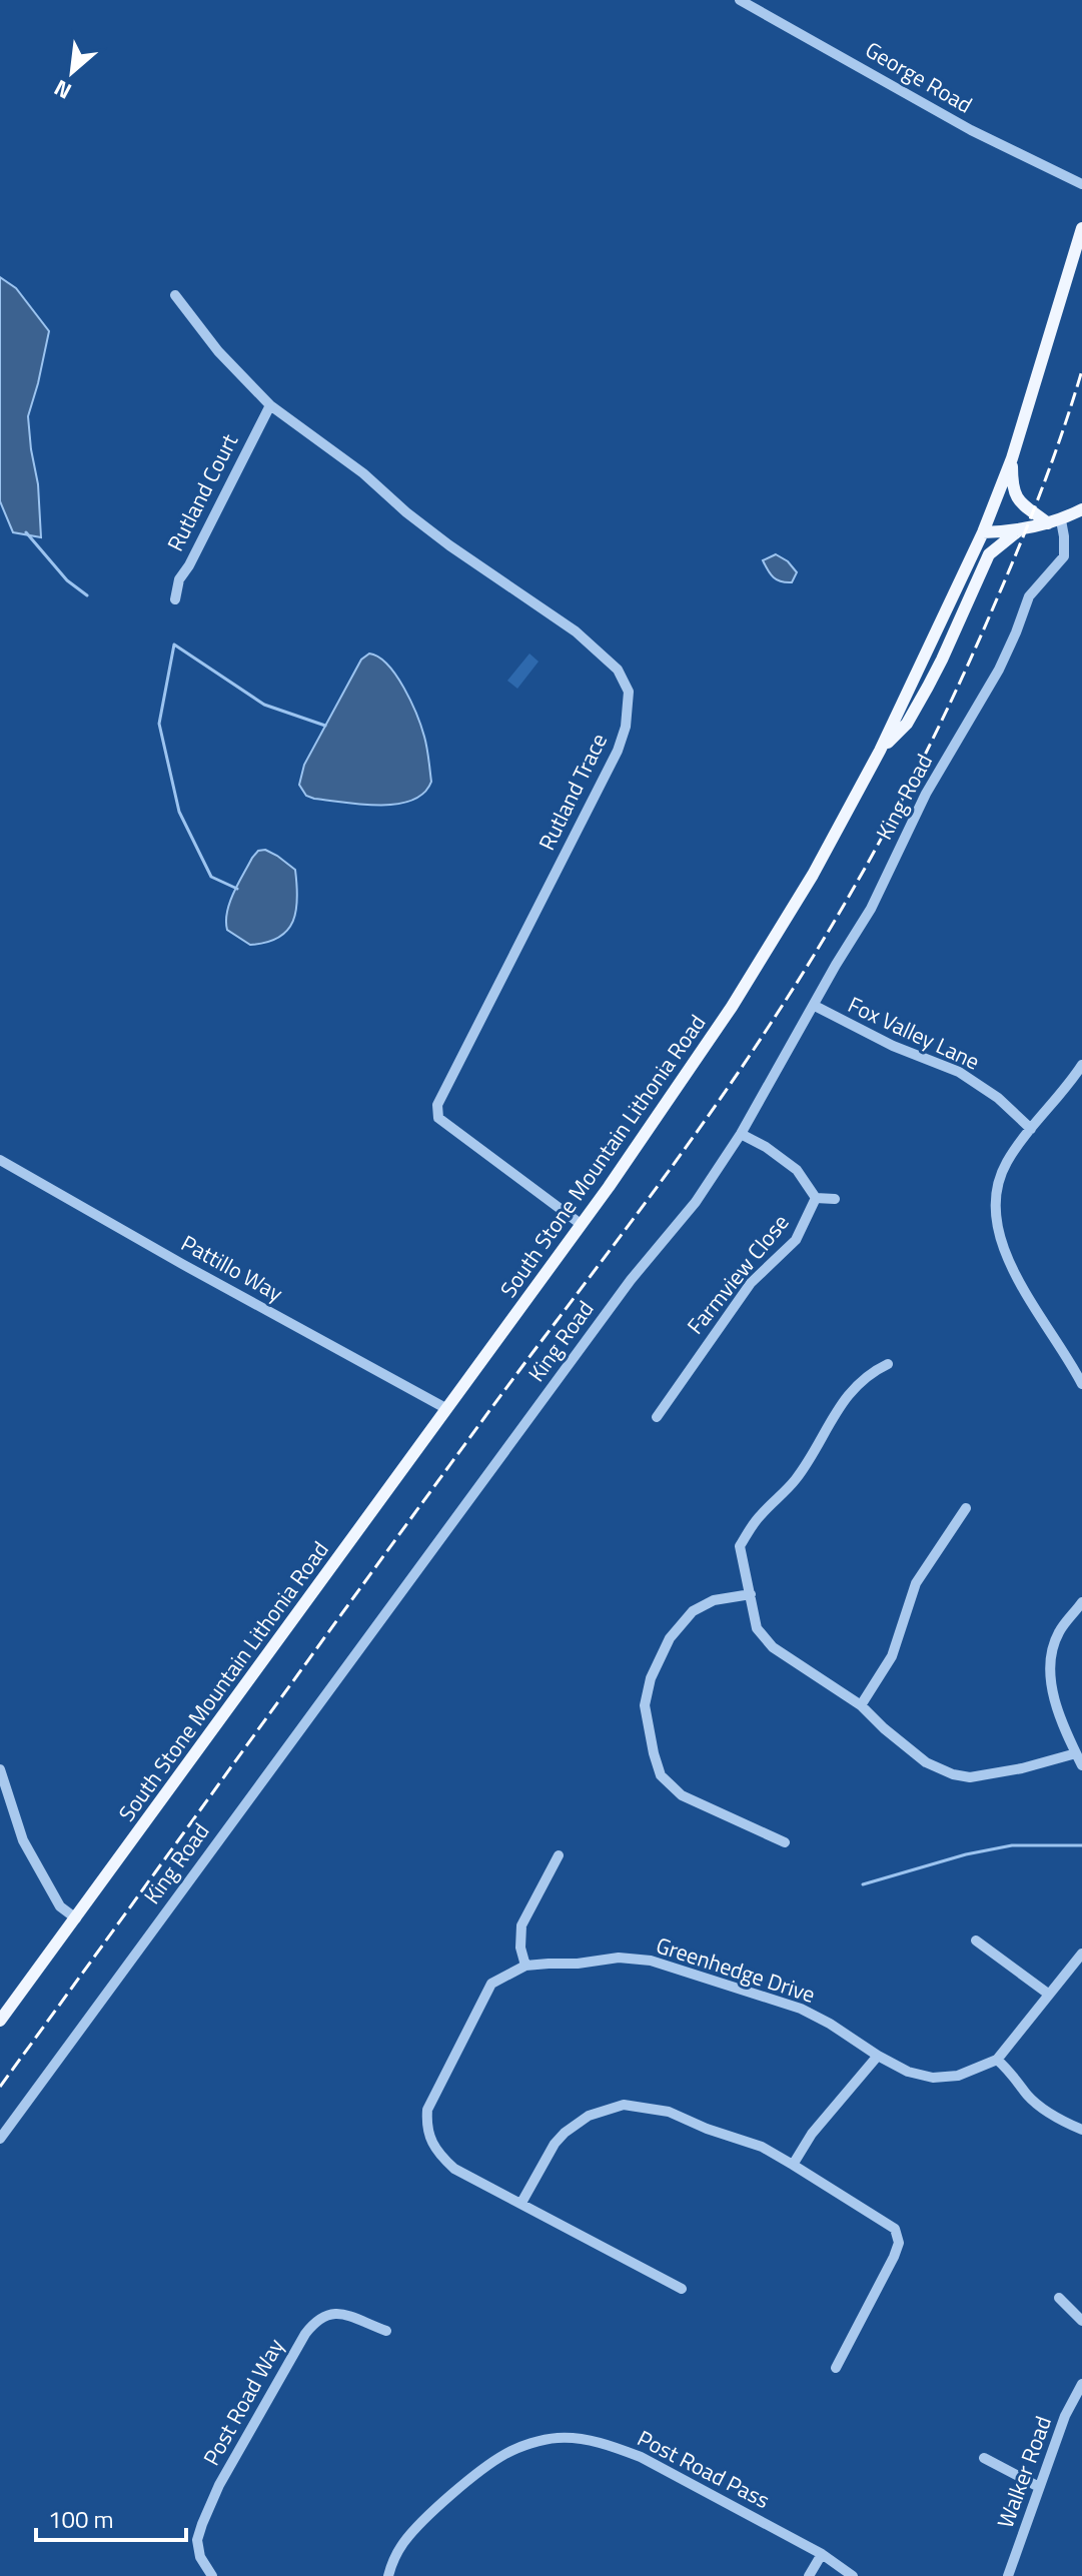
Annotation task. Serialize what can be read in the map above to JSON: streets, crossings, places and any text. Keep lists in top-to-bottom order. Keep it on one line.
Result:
{"streets":{"main road":["South Stone Mountain Lithonia Road"],"street":["George Road","Rutland Court","Rutland Trace","King Road","Fox Valley Lane","Pattillo Way","Farmview Close","Greenhedge Drive","Post Road Way","Post Road Pass","Walker Road"]},"crossings":[["Rutland Court","Rutland Trace"],["Rutland Trace","South Stone Mountain Lithonia Road"],["King Road","Fox Valley Lane"],["South Stone Mountain Lithonia Road","Pattillo Way"]],"scale_bar":"100 m","north":"bottom left"}
